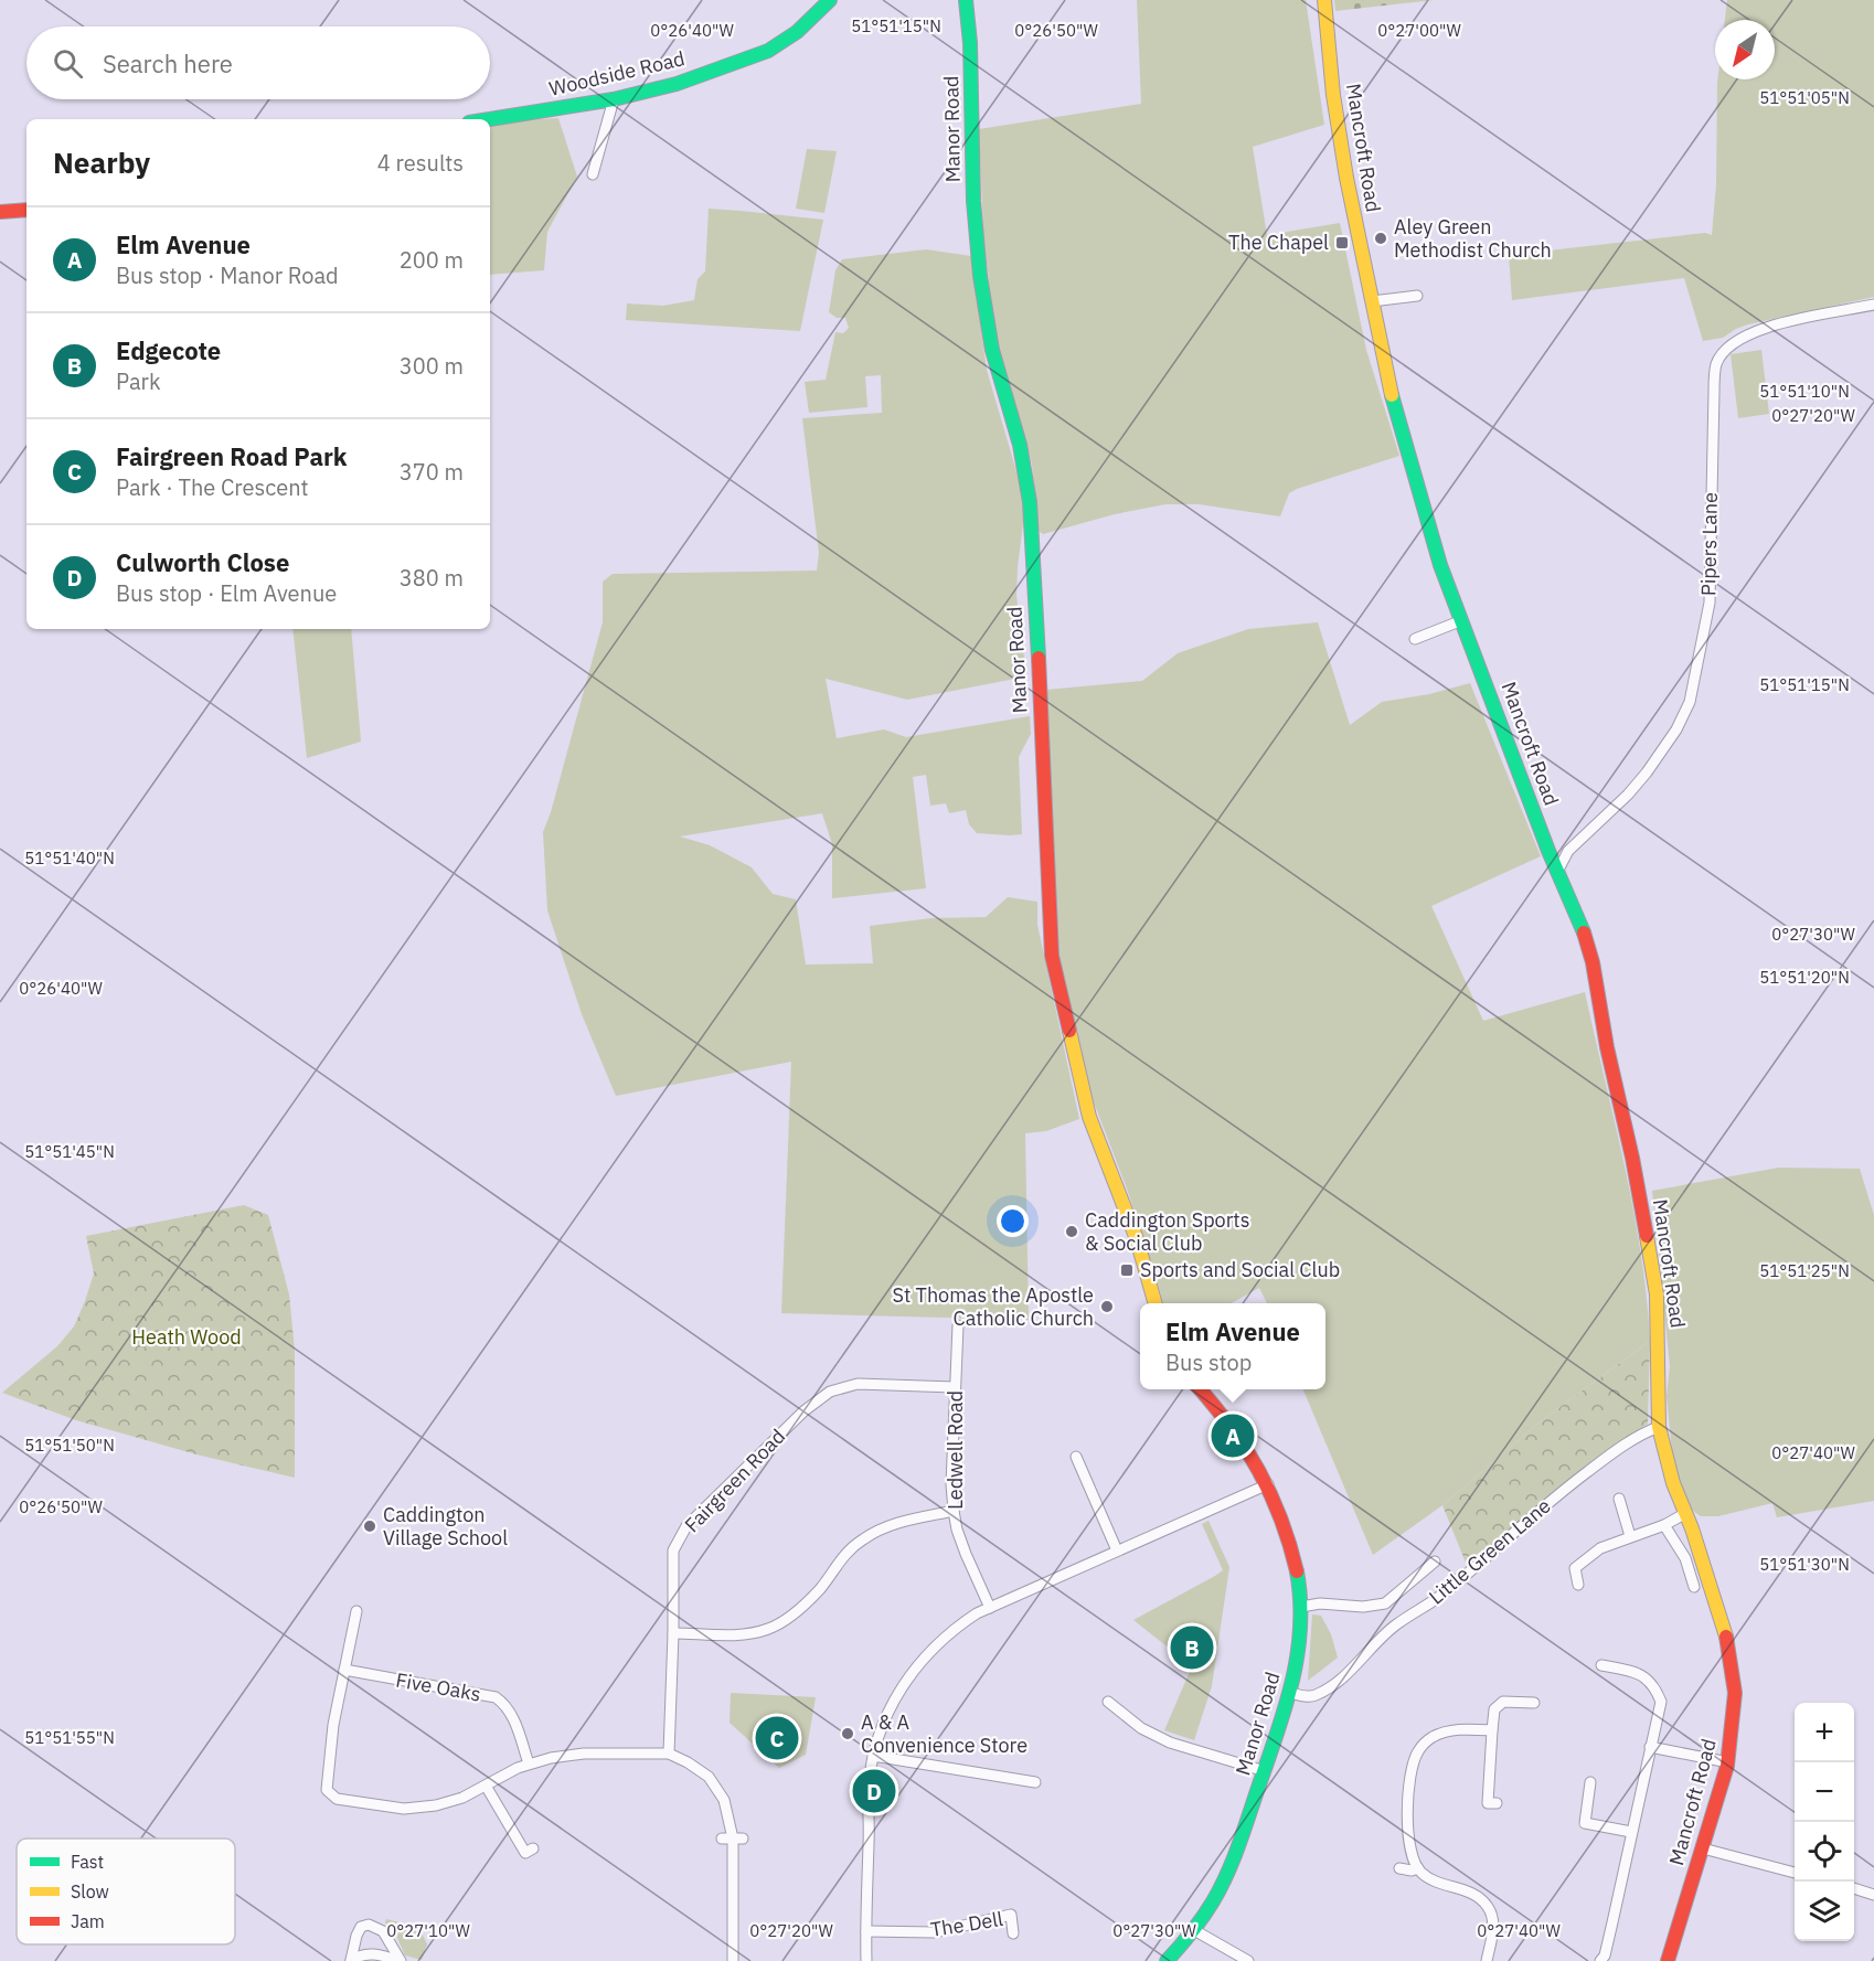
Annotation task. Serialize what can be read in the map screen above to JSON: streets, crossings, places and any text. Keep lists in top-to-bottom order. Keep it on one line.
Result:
{"streets":{"street":["Woodside Road","Manor Road","Mancroft Road","Pipers Lane","Ledwell Road","Fairgreen Road","Little Green Lane","Five Oaks","The Dell"]},"crossings":[["Manor Road","Little Green Lane"],["Mancroft Road","Pipers Lane"],["Mancroft Road","Little Green Lane"],["Ledwell Road","Fairgreen Road"]],"parks":["Heath Wood"],"places":{"other":["Aley Green Methodist Church","Caddington Sports & Social Club","St Thomas the Apostle Catholic Church","Caddington Village School","A & A Convenience Store"],"transit":["The Chapel","Sports and Social Club"]},"legend":["Fast","Slow","Jam"],"north":"bottom left","page":{"search":"Search here","heading":["Nearby","4 results"],"list":[{"mark":"A","name":"Elm Avenue","note":"Bus stop · Manor Road","value":"200 m"},{"mark":"B","name":"Edgecote","note":"Park","value":"300 m"},{"mark":"C","name":"Fairgreen Road Park","note":"Park · The Crescent","value":"370 m"},{"mark":"D","name":"Culworth Close","note":"Bus stop · Elm Avenue","value":"380 m"}],"popup":["Elm Avenue","Bus stop"],"pins":["A","B","C","D"],"map_buttons":["+","−"]},"coordinates":["51°51'15\"N","0°26'40\"W","0°26'50\"W","0°27'00\"W","51°51'05\"N","51°51'10\"N","0°27'20\"W","51°51'40\"N","0°27'30\"W","51°51'20\"N","51°51'45\"N","51°51'25\"N","51°51'50\"N","0°27'40\"W","51°51'30\"N","51°51'55\"N","0°27'10\"W"]}
